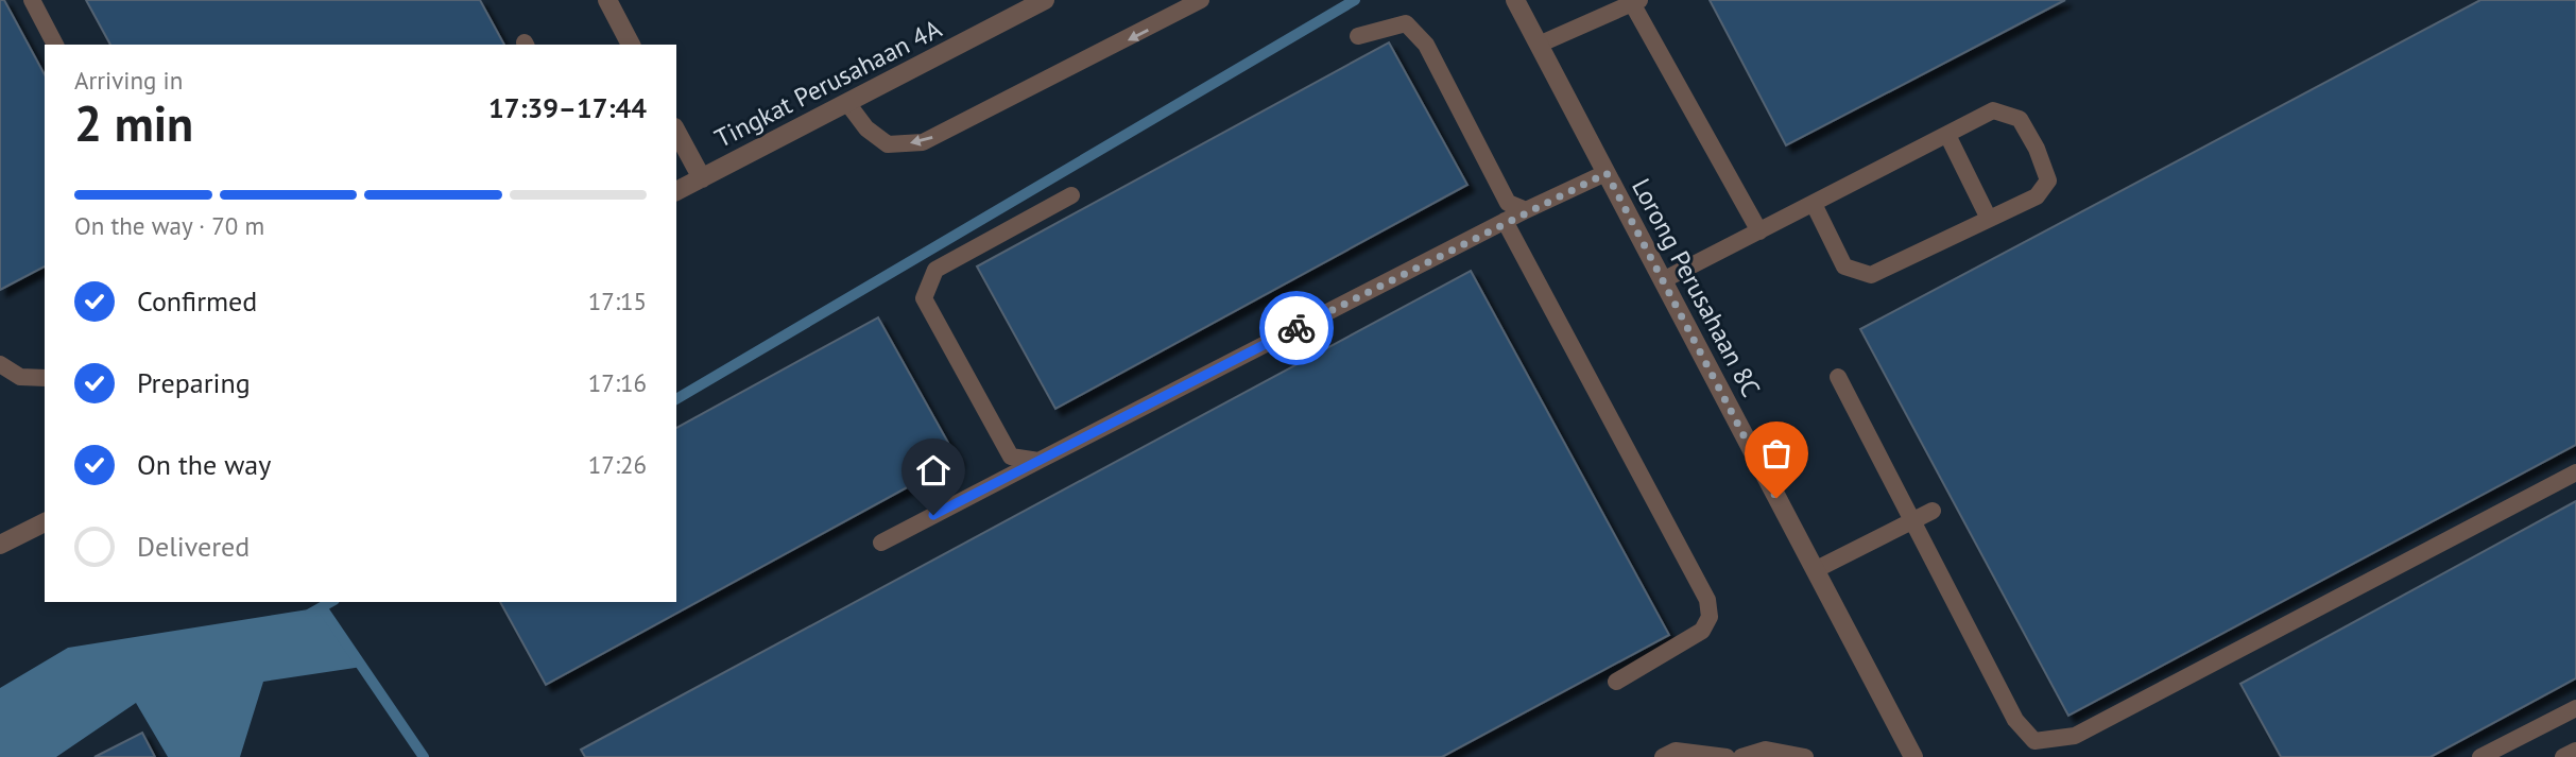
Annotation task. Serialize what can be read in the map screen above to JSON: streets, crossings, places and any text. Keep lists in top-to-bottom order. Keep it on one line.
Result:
{"streets":{"street":["Tingkat Perusahaan 4A","Lorong Perusahaan 8C"]},"page":{"heading":["2 min","Arriving in","17:39–17:44"],"bar":"On the way · 70 m","list":[["Confirmed","17:15"],["Preparing","17:16"],["On the way","17:26"],"Delivered"]}}
